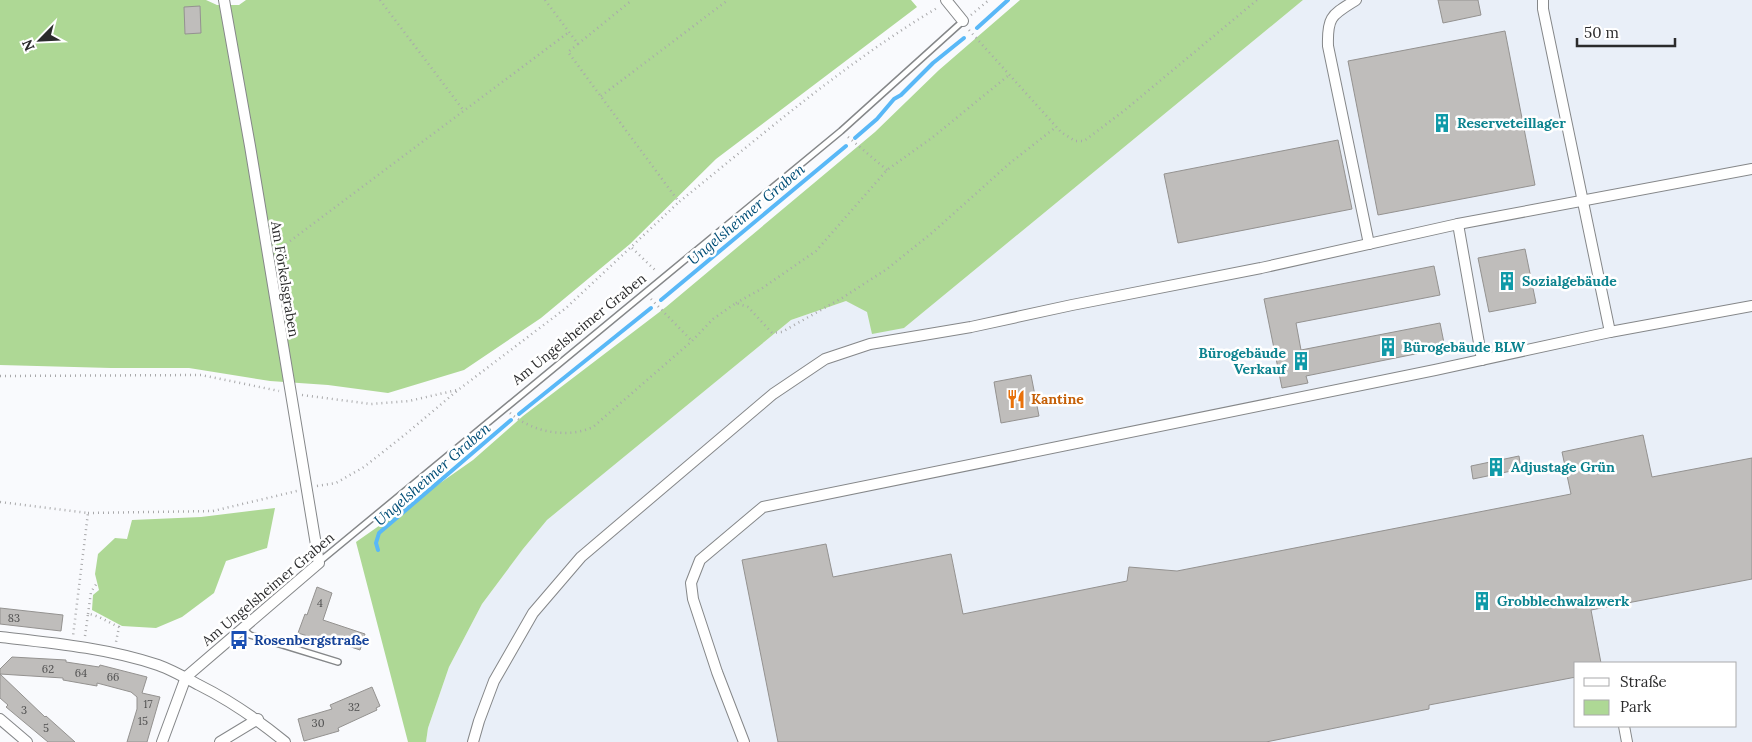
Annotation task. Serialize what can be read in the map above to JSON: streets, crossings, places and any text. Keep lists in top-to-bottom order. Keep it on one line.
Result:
{"streets":{"street":["Am Förkelsgraben","Am Ungelsheimer Graben"]},"crossings":[["Am Förkelsgraben","Am Ungelsheimer Graben"]],"water":["Ungelsheimer Graben"],"places":{"building":["Reserveteillager","Sozialgebäude","Bürogebäude BLW","Bürogebäude Verkauf","Adjustage Grün","Grobblechwalzwerk"],"restaurant":["Kantine"],"bus stop":["Rosenbergstraße"]},"house_numbers":["4","83","62","64","66","17","32","3","15","30","5"],"legend":["Straße","Park"],"scale_bar":"50 m","north":"bottom left"}
